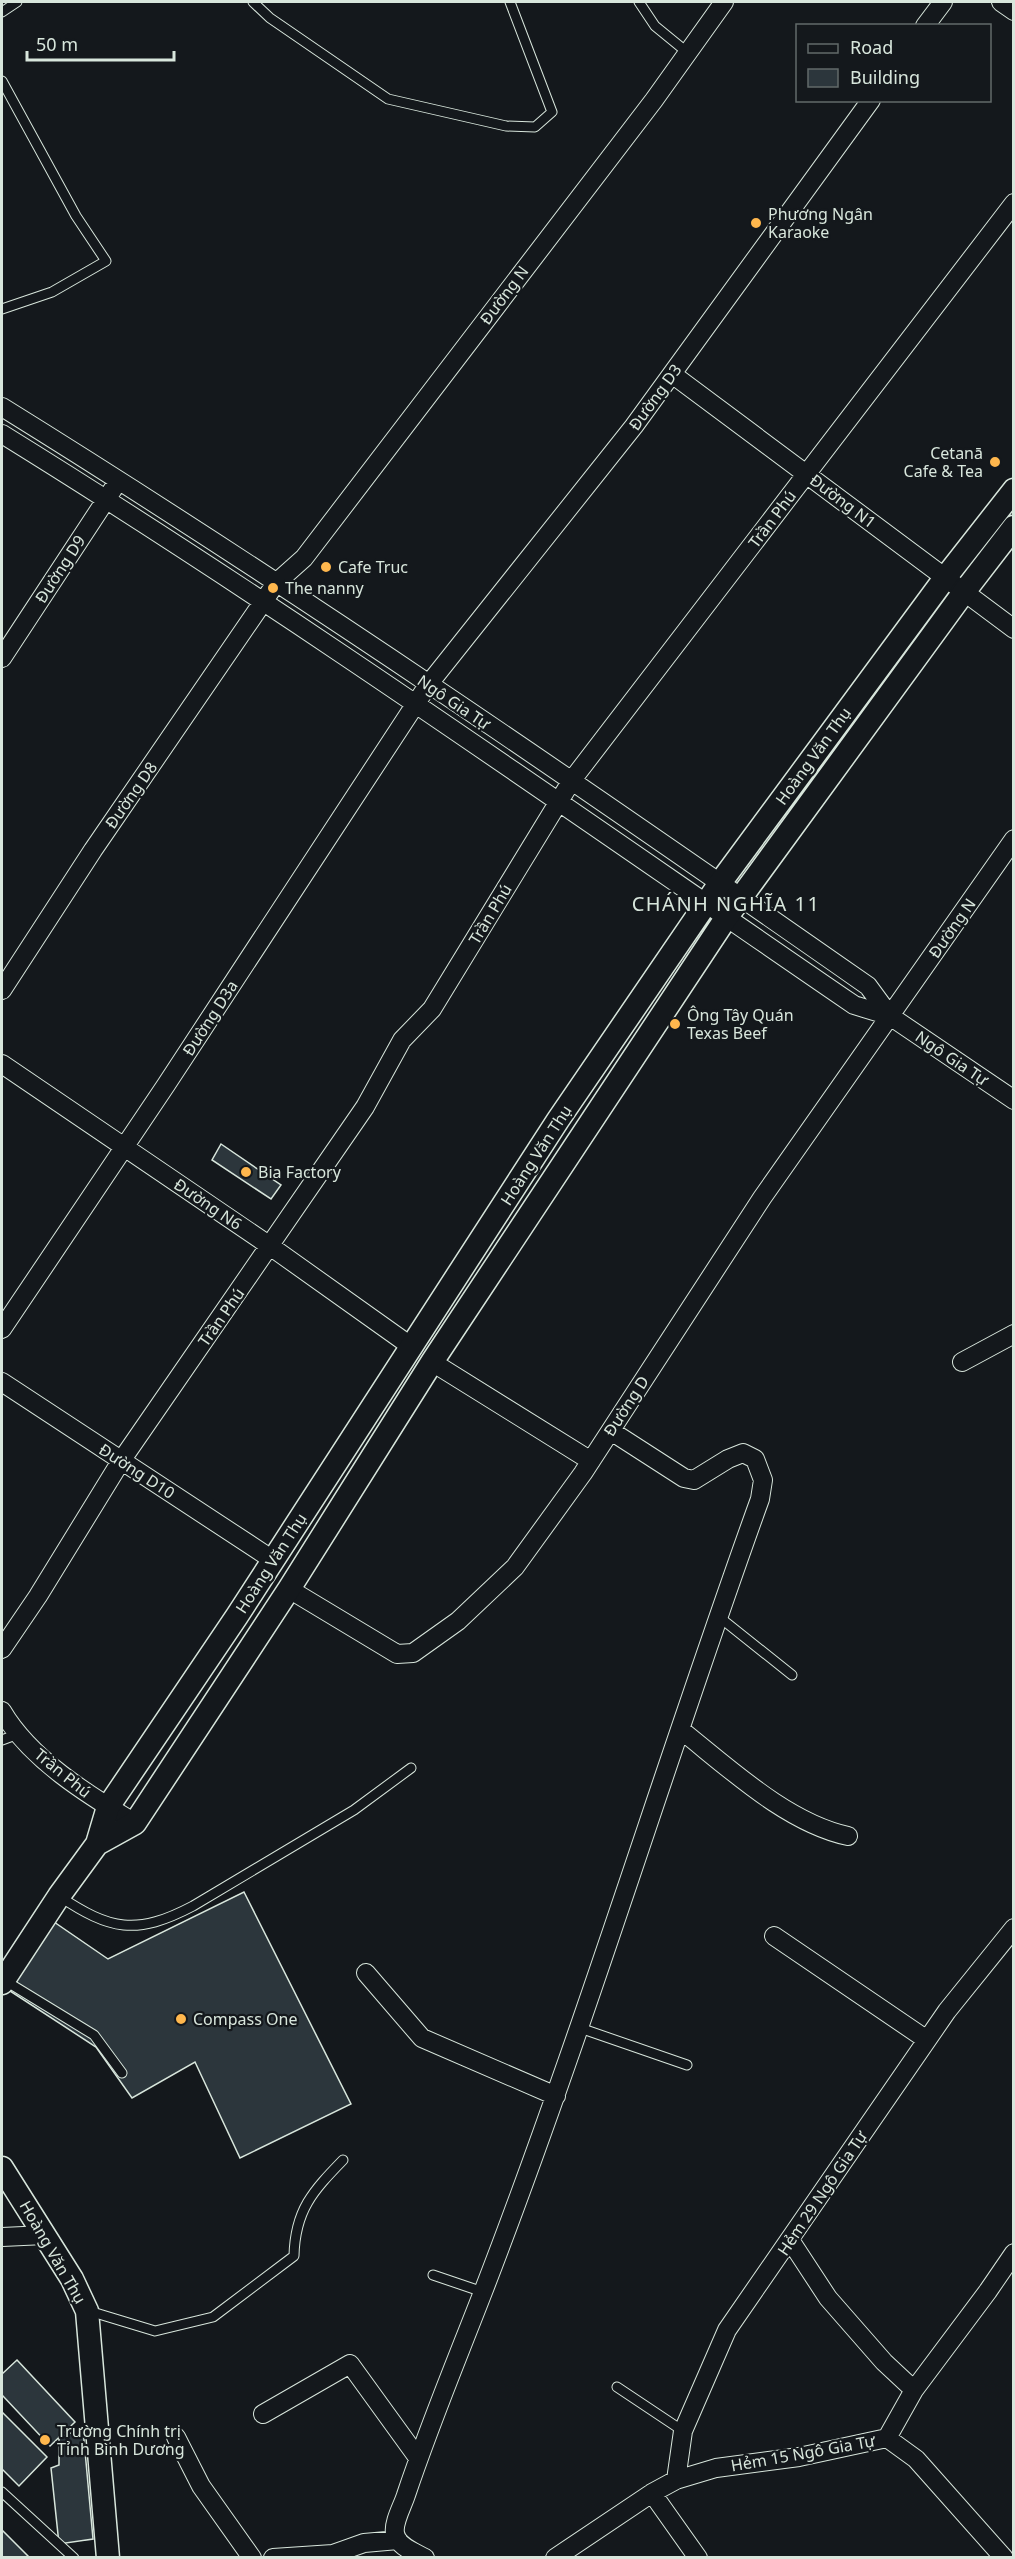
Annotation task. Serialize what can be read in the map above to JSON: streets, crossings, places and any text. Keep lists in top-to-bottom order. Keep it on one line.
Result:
{"streets":{"street":["Đường N","Đường D3","Đường N1","Trần Phú","Đường D9","Ngô Gia Tự","Hoàng Văn Thụ","Đường D8","Đường D3a","Đường N6","Đường D","Đường D10","Hẻm 29 Ngô Gia Tự","Hẻm 15 Ngô Gia Tự"]},"crossings":[["Đường N","Ngô Gia Tự"],["Đường N","Đường D8"],["Đường N","Đường D"],["Đường D3","Đường N1"],["Đường D3","Ngô Gia Tự"],["Đường D3","Đường D3a"],["Đường N1","Trần Phú"],["Đường N1","Hoàng Văn Thụ"],["Trần Phú","Ngô Gia Tự"],["Trần Phú","Hoàng Văn Thụ"],["Trần Phú","Đường N6"],["Trần Phú","Đường D10"],["Đường D9","Ngô Gia Tự"],["Ngô Gia Tự","Hoàng Văn Thụ"],["Ngô Gia Tự","Đường D8"],["Ngô Gia Tự","Đường D3a"],["Ngô Gia Tự","Đường D"],["Hoàng Văn Thụ","Đường N6"],["Hoàng Văn Thụ","Đường D"],["Hoàng Văn Thụ","Đường D10"],["Đường D3a","Đường N6"],["Hẻm 29 Ngô Gia Tự","Hẻm 15 Ngô Gia Tự"]],"districts":["CHÁNH NGHĨA 11"],"places":["Phương Ngân Karaoke","Cetanā Cafe & Tea","Cafe Truc","The nanny","Ông Tây Quán Texas Beef","Bia Factory","Compass One","Trường Chính trị Tỉnh Bình Dương"],"legend":["Road","Building"],"scale_bar":"50 m"}
